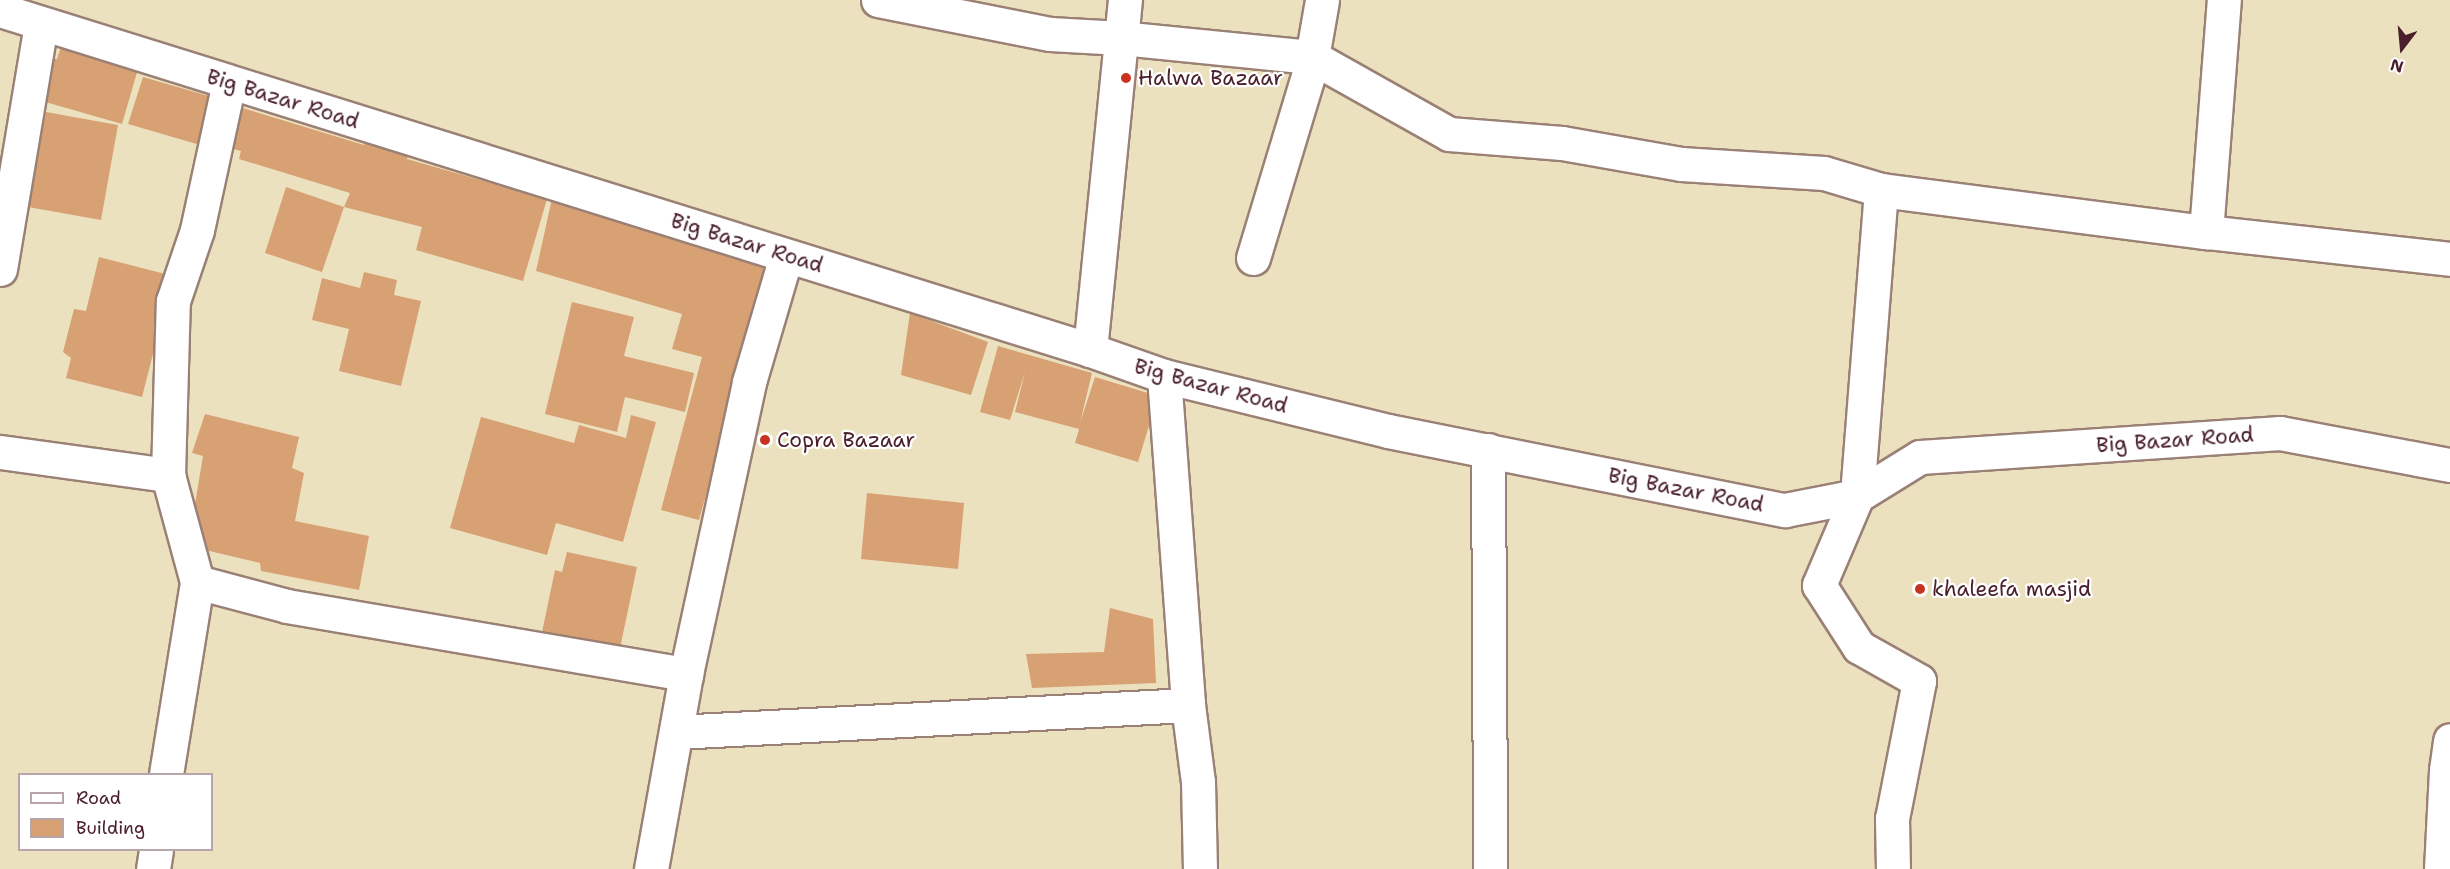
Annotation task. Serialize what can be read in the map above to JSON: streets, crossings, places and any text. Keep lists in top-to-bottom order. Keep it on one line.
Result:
{"streets":{"street":["Big Bazar Road"]},"places":["Halwa Bazaar","Copra Bazaar","khaleefa masjid"],"legend":["Road","Building"],"north":"bottom"}
